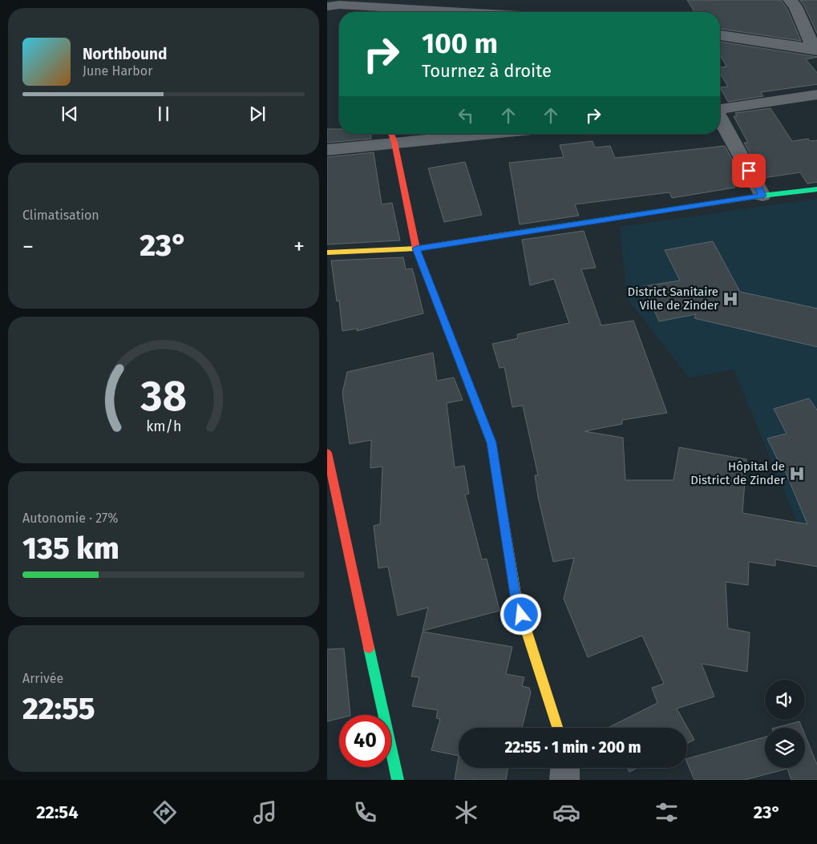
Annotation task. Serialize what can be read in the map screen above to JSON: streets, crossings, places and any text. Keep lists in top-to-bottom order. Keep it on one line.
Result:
{"places":{"hospital":["District Sanitaire Ville de Zinder","Hôpital de District de Zinder"]},"page":{"turn":["100 m","Tournez à droite"],"song":["Northbound","June Harbor"],"tile":["Climatisation",["Autonomie · 27%","135 km"],["Arrivée","22:55"]],"heat":["−","23°","+"],"limit":"40","trip":"22:55 · 1 min · 200 m","tabs":["22:54","23°"],"gauge":["38","km/h"]}}
